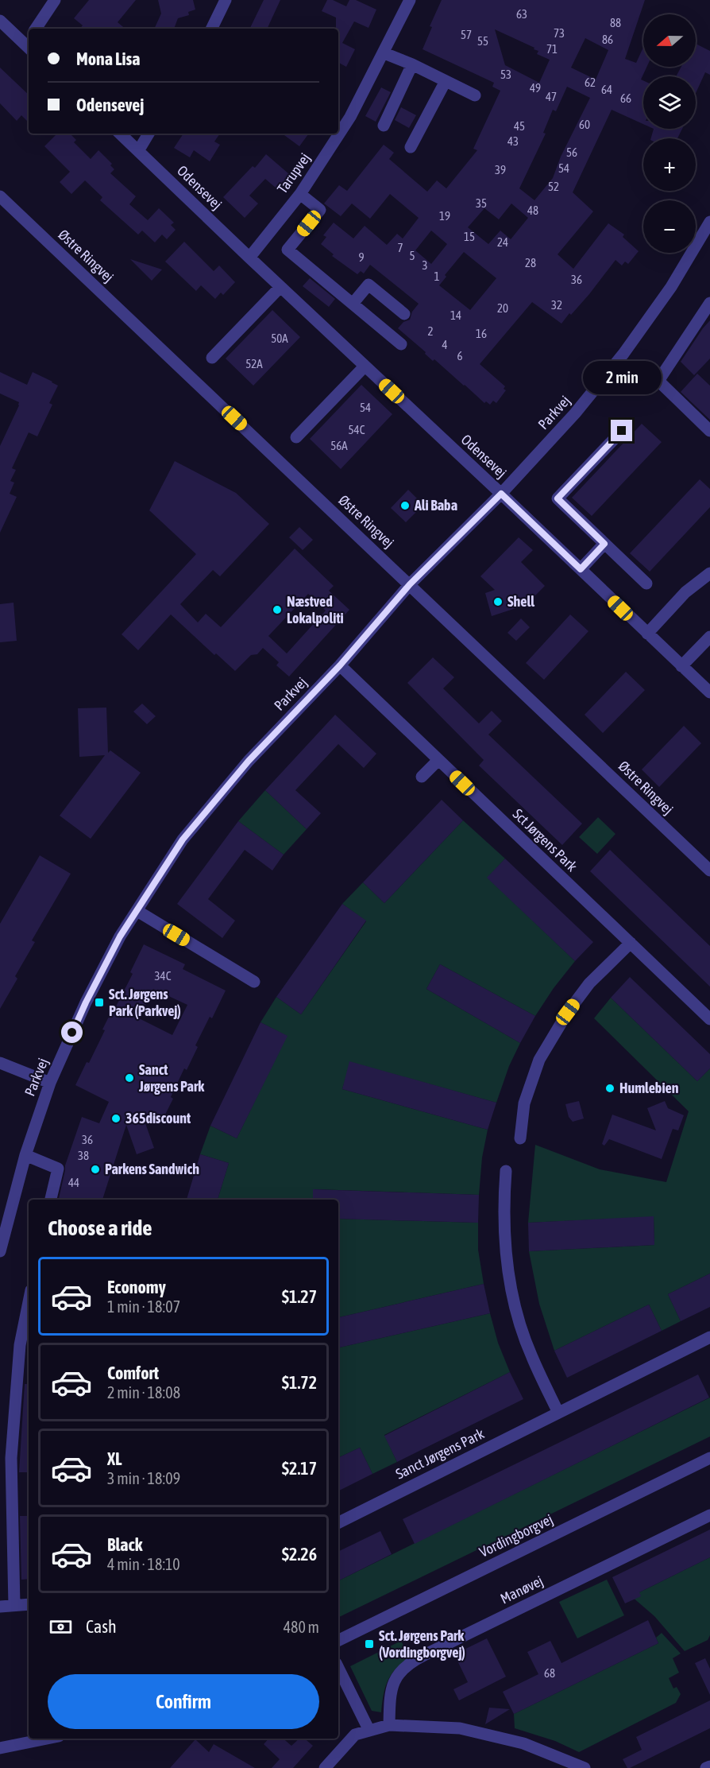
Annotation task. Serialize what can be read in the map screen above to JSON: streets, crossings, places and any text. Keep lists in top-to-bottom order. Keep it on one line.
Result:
{"streets":{"street":["Tarupvej","Odensevej","Østre Ringvej","Parkvej","Sct Jørgens Park","Sanct Jørgens Park","Vordingborgvej","Manøvej"]},"crossings":[["Tarupvej","Odensevej"],["Odensevej","Parkvej"],["Østre Ringvej","Parkvej"],["Parkvej","Sct Jørgens Park"]],"places":{"other":["Ali Baba","Shell","Næstved Lokalpoliti","Sanct Jørgens Park","Humlebien","365discount","Parkens Sandwich"],"transit":["Sct. Jørgens Park (Parkvej)","Sct. Jørgens Park (Vordingborgvej)"]},"house_numbers":["63","88","73","57","86","55","71","53","62","49","64","47","66","60","45","43","56","54","39","52","35","48","19","15","24","7","5","9","28","3","1","36","32","20","14","2","16","50A","4","6","52A","54","54C","56A","34C","36","38","44","68"],"north":"left","page":{"map_buttons":["+","−"],"banner":["Mona Lisa","Odensevej"],"bubble":"2 min","heading":"Choose a ride","list":[{"name":"Economy","note":"1 min · 18:07","value":"$1.27"},{"name":"Comfort","note":"2 min · 18:08","value":"$1.72"},{"name":"XL","note":"3 min · 18:09","value":"$2.17"},{"name":"Black","note":"4 min · 18:10","value":"$2.26"}],"pay":["Cash","480 m"],"buttons":"Confirm"}}
